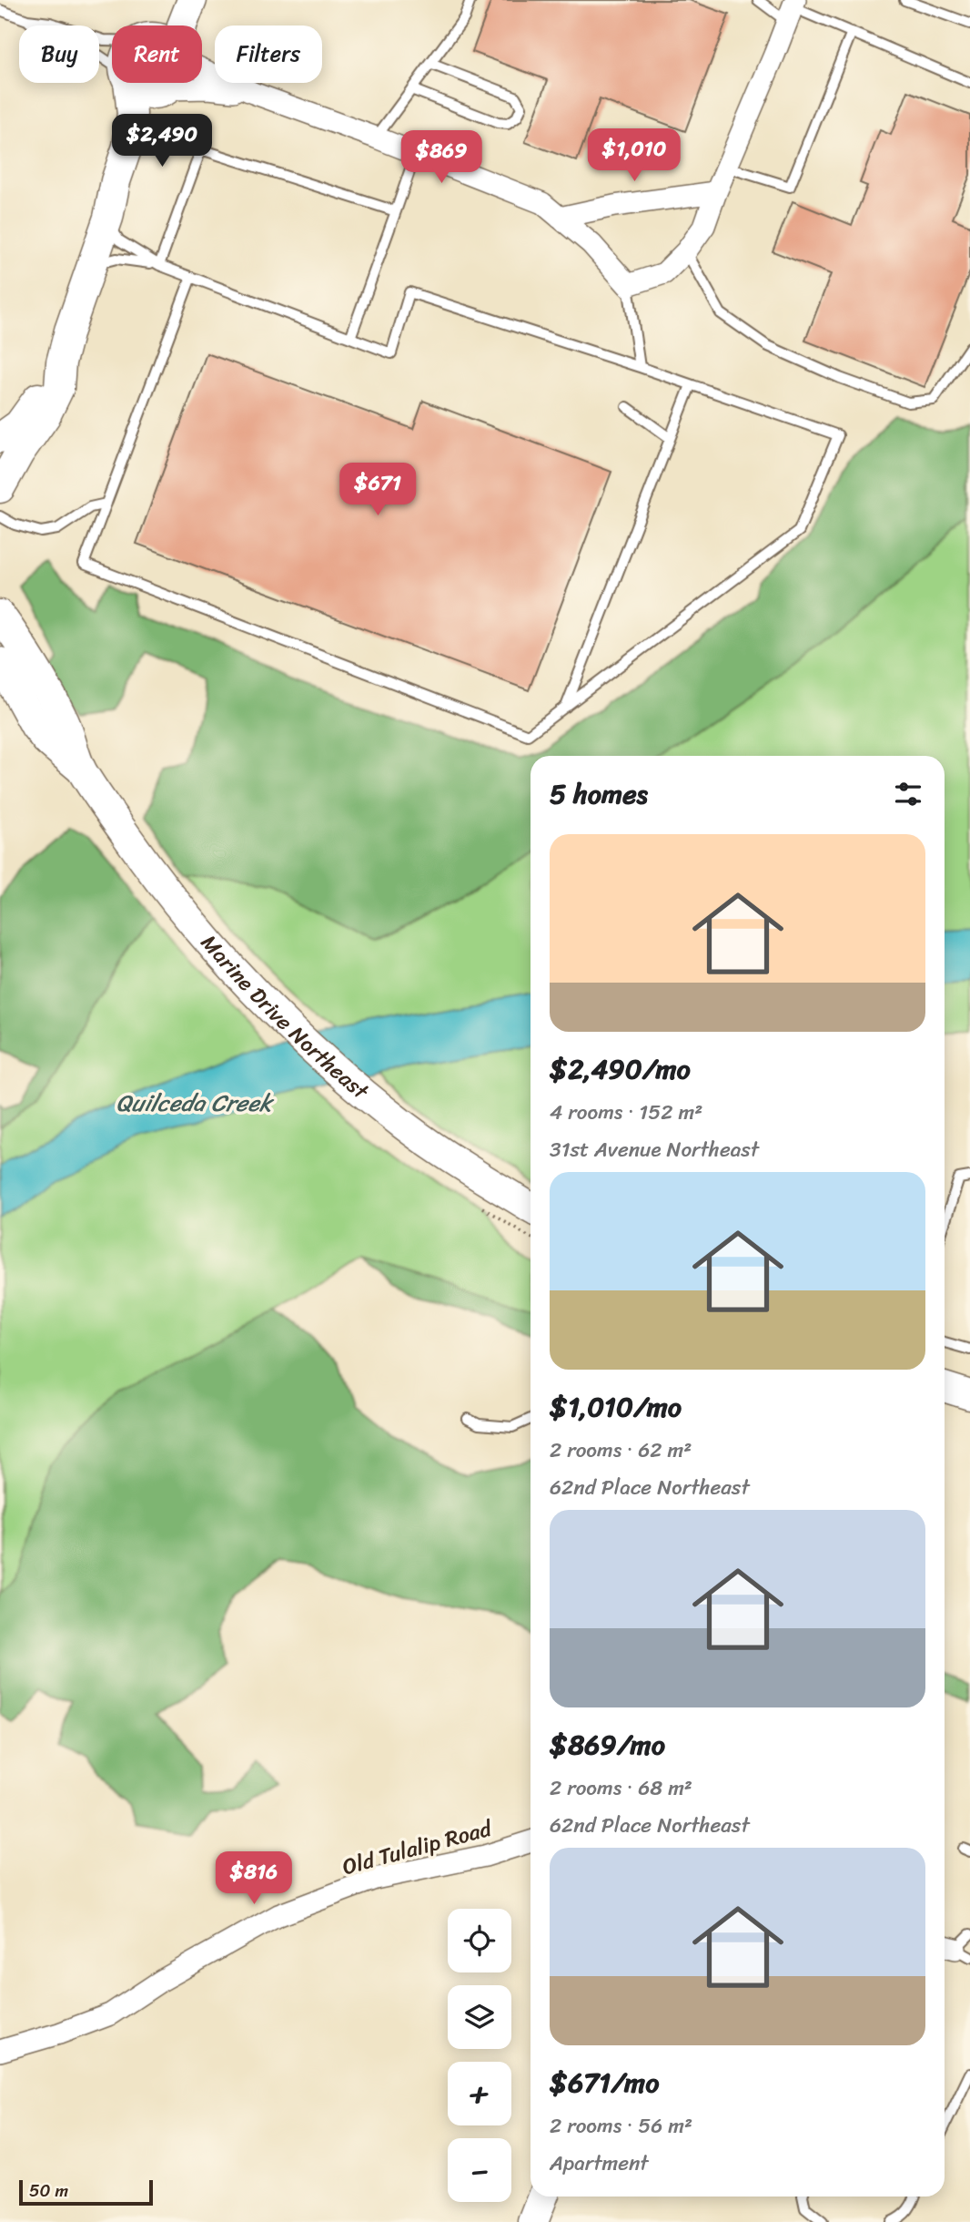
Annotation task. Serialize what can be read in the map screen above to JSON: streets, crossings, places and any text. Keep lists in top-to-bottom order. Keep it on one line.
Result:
{"streets":{"main road":["Marine Drive Northeast"],"street":["Old Tulalip Road"]},"water":["Quilceda Creek"],"scale_bar":"50 m","page":{"chip":["Buy","Rent","Filters"],"price":["$2,490","$1,010","$869","$671","$816"],"heading":"5 homes","list":[{"name":"$2,490/mo","note":"4 rooms · 152 m² · 31st Avenue Northeast"},{"name":"$1,010/mo","note":"2 rooms · 62 m² · 62nd Place Northeast"},{"name":"$869/mo","note":"2 rooms · 68 m² · 62nd Place Northeast"},{"name":"$671/mo","note":"2 rooms · 56 m² · Apartment"}],"map_buttons":["+","−"],"scale":"50 m"}}
